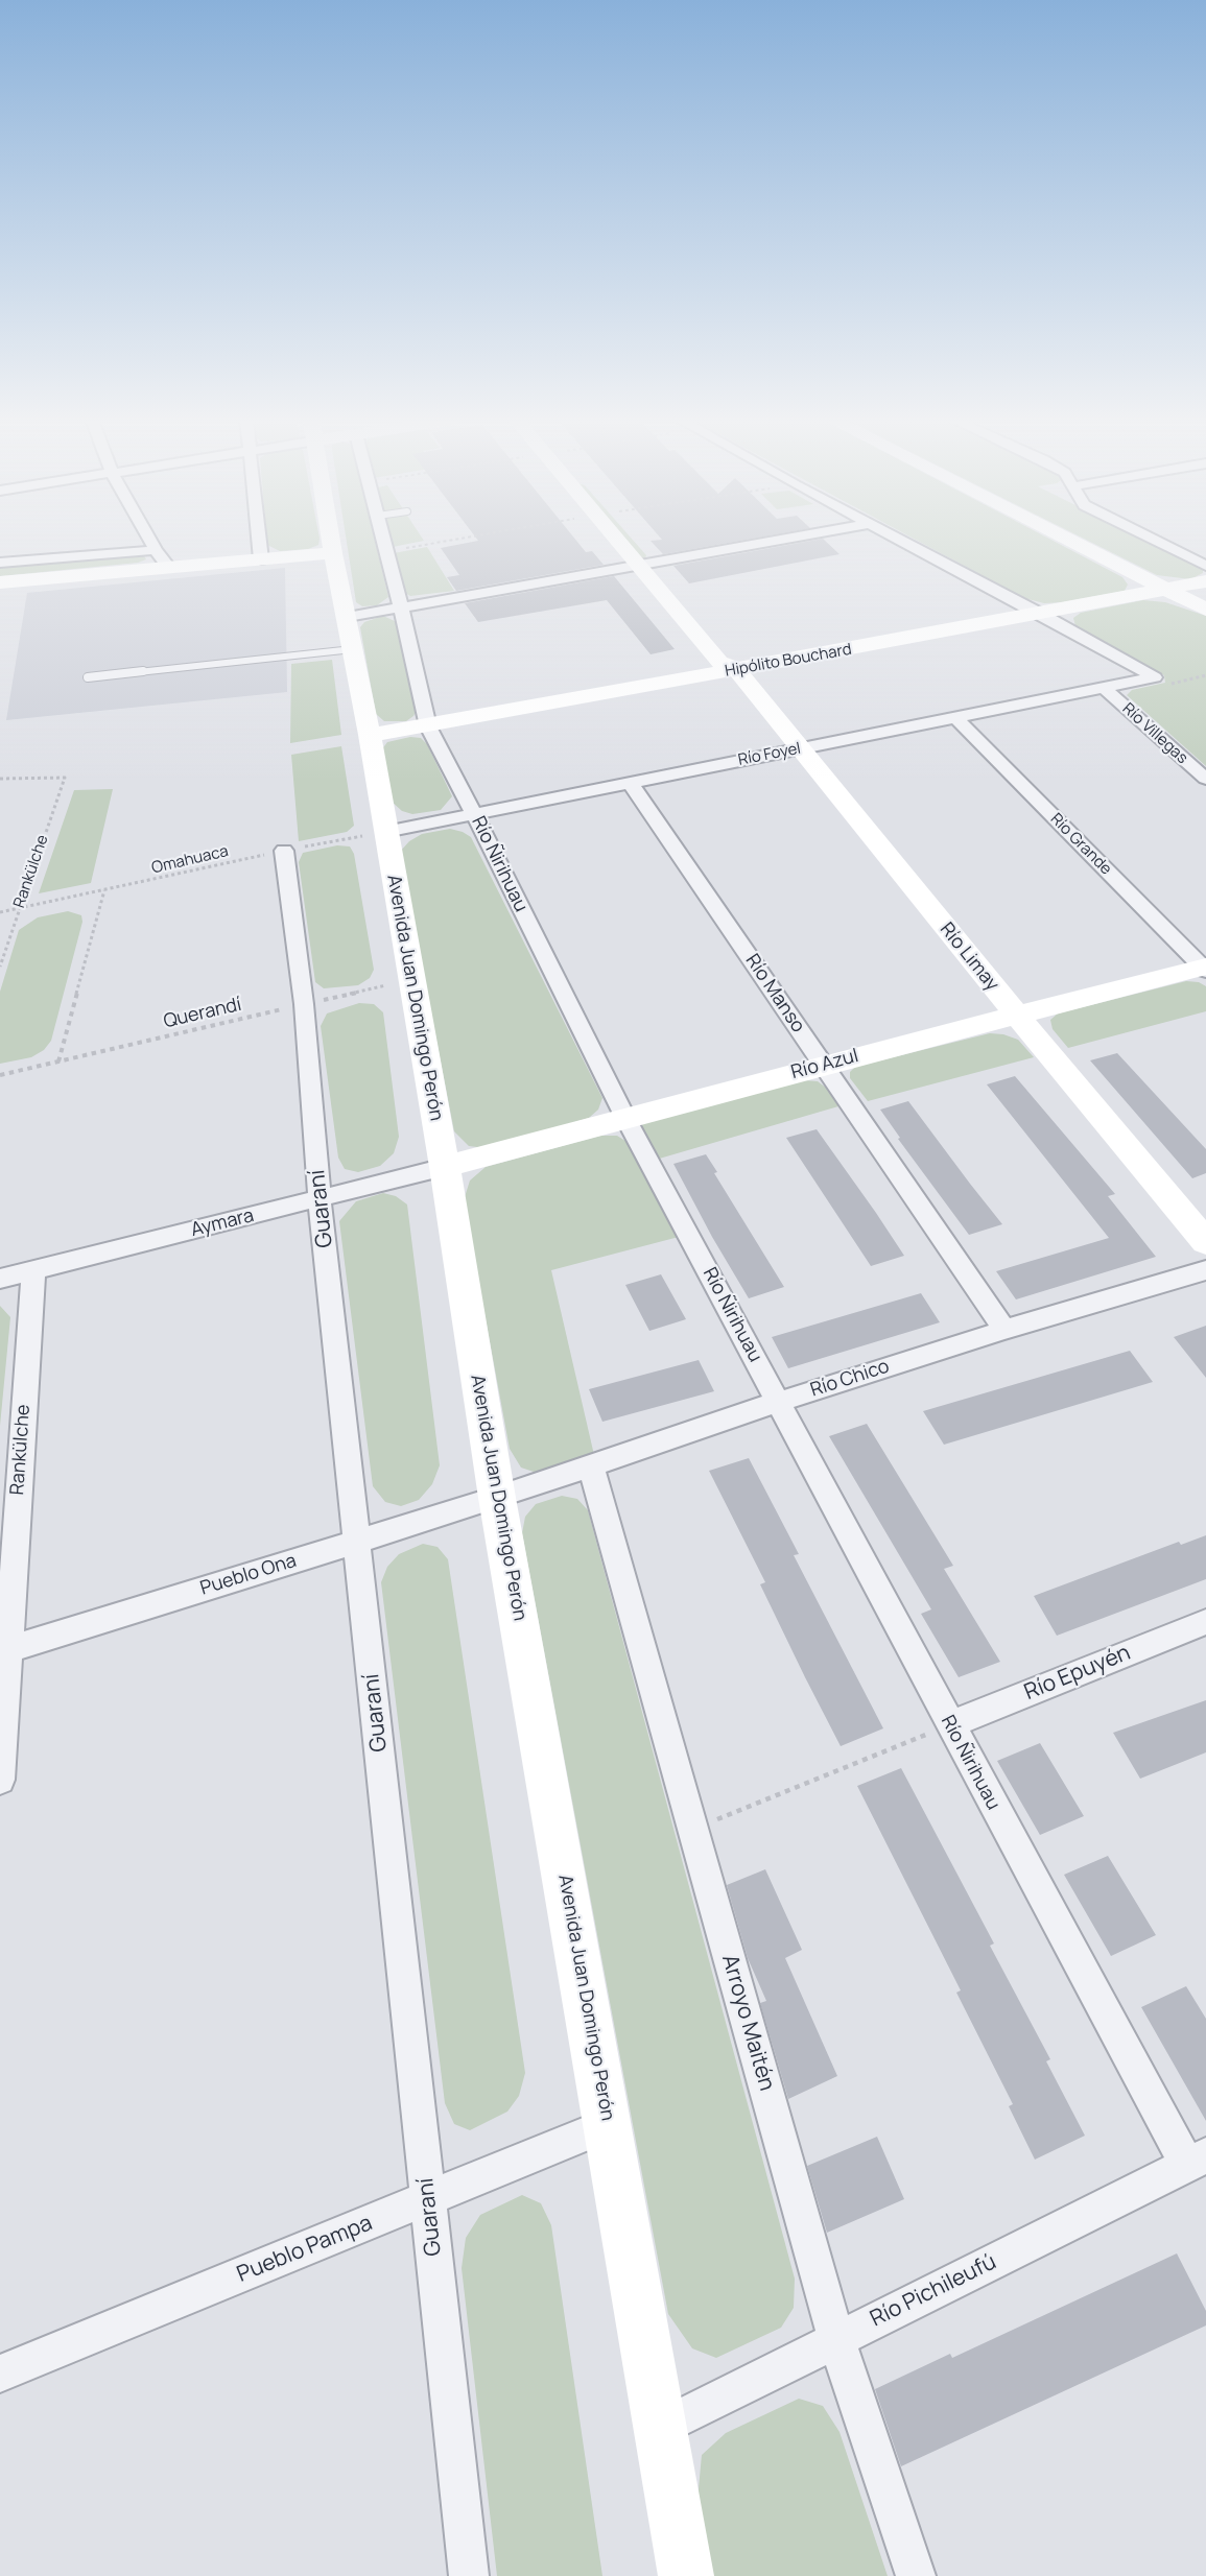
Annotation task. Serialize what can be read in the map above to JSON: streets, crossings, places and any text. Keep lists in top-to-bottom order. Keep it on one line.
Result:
{"streets":{"street":["Hipólito Bouchard","Río Villegas","Río Foyel","Río Grande","Río Ñirihuau","Rankülche","Río Limay","Río Manso","Avenida Juan Domingo Perón","Río Azul","Guaraní","Aymara","Río Chico","Pueblo Ona","Río Epuyén","Arroyo Maitén","Pueblo Pampa","Río Pichileufú"],"path":["Omahuaca","Querandí"]},"crossings":[["Hipólito Bouchard","Río Ñirihuau"],["Hipólito Bouchard","Río Limay"],["Hipólito Bouchard","Avenida Juan Domingo Perón"],["Río Villegas","Río Foyel"],["Río Foyel","Río Grande"],["Río Foyel","Omahuaca"],["Río Foyel","Río Ñirihuau"],["Río Foyel","Río Limay"],["Río Foyel","Río Manso"],["Río Foyel","Avenida Juan Domingo Perón"],["Río Grande","Río Azul"],["Omahuaca","Rankülche"],["Omahuaca","Avenida Juan Domingo Perón"],["Omahuaca","Guaraní"],["Río Ñirihuau","Río Azul"],["Río Ñirihuau","Río Chico"],["Río Ñirihuau","Río Epuyén"],["Río Ñirihuau","Río Pichileufú"],["Rankülche","Aymara"],["Rankülche","Pueblo Ona"],["Río Limay","Río Azul"],["Río Manso","Río Azul"],["Río Manso","Río Chico"],["Avenida Juan Domingo Perón","Querandí"],["Avenida Juan Domingo Perón","Río Azul"],["Avenida Juan Domingo Perón","Aymara"],["Avenida Juan Domingo Perón","Río Chico"],["Avenida Juan Domingo Perón","Pueblo Ona"],["Avenida Juan Domingo Perón","Pueblo Pampa"],["Avenida Juan Domingo Perón","Río Pichileufú"],["Querandí","Guaraní"],["Río Azul","Aymara"],["Guaraní","Aymara"],["Guaraní","Pueblo Ona"],["Guaraní","Pueblo Pampa"],["Río Chico","Pueblo Ona"],["Río Chico","Arroyo Maitén"],["Arroyo Maitén","Río Pichileufú"]]}
